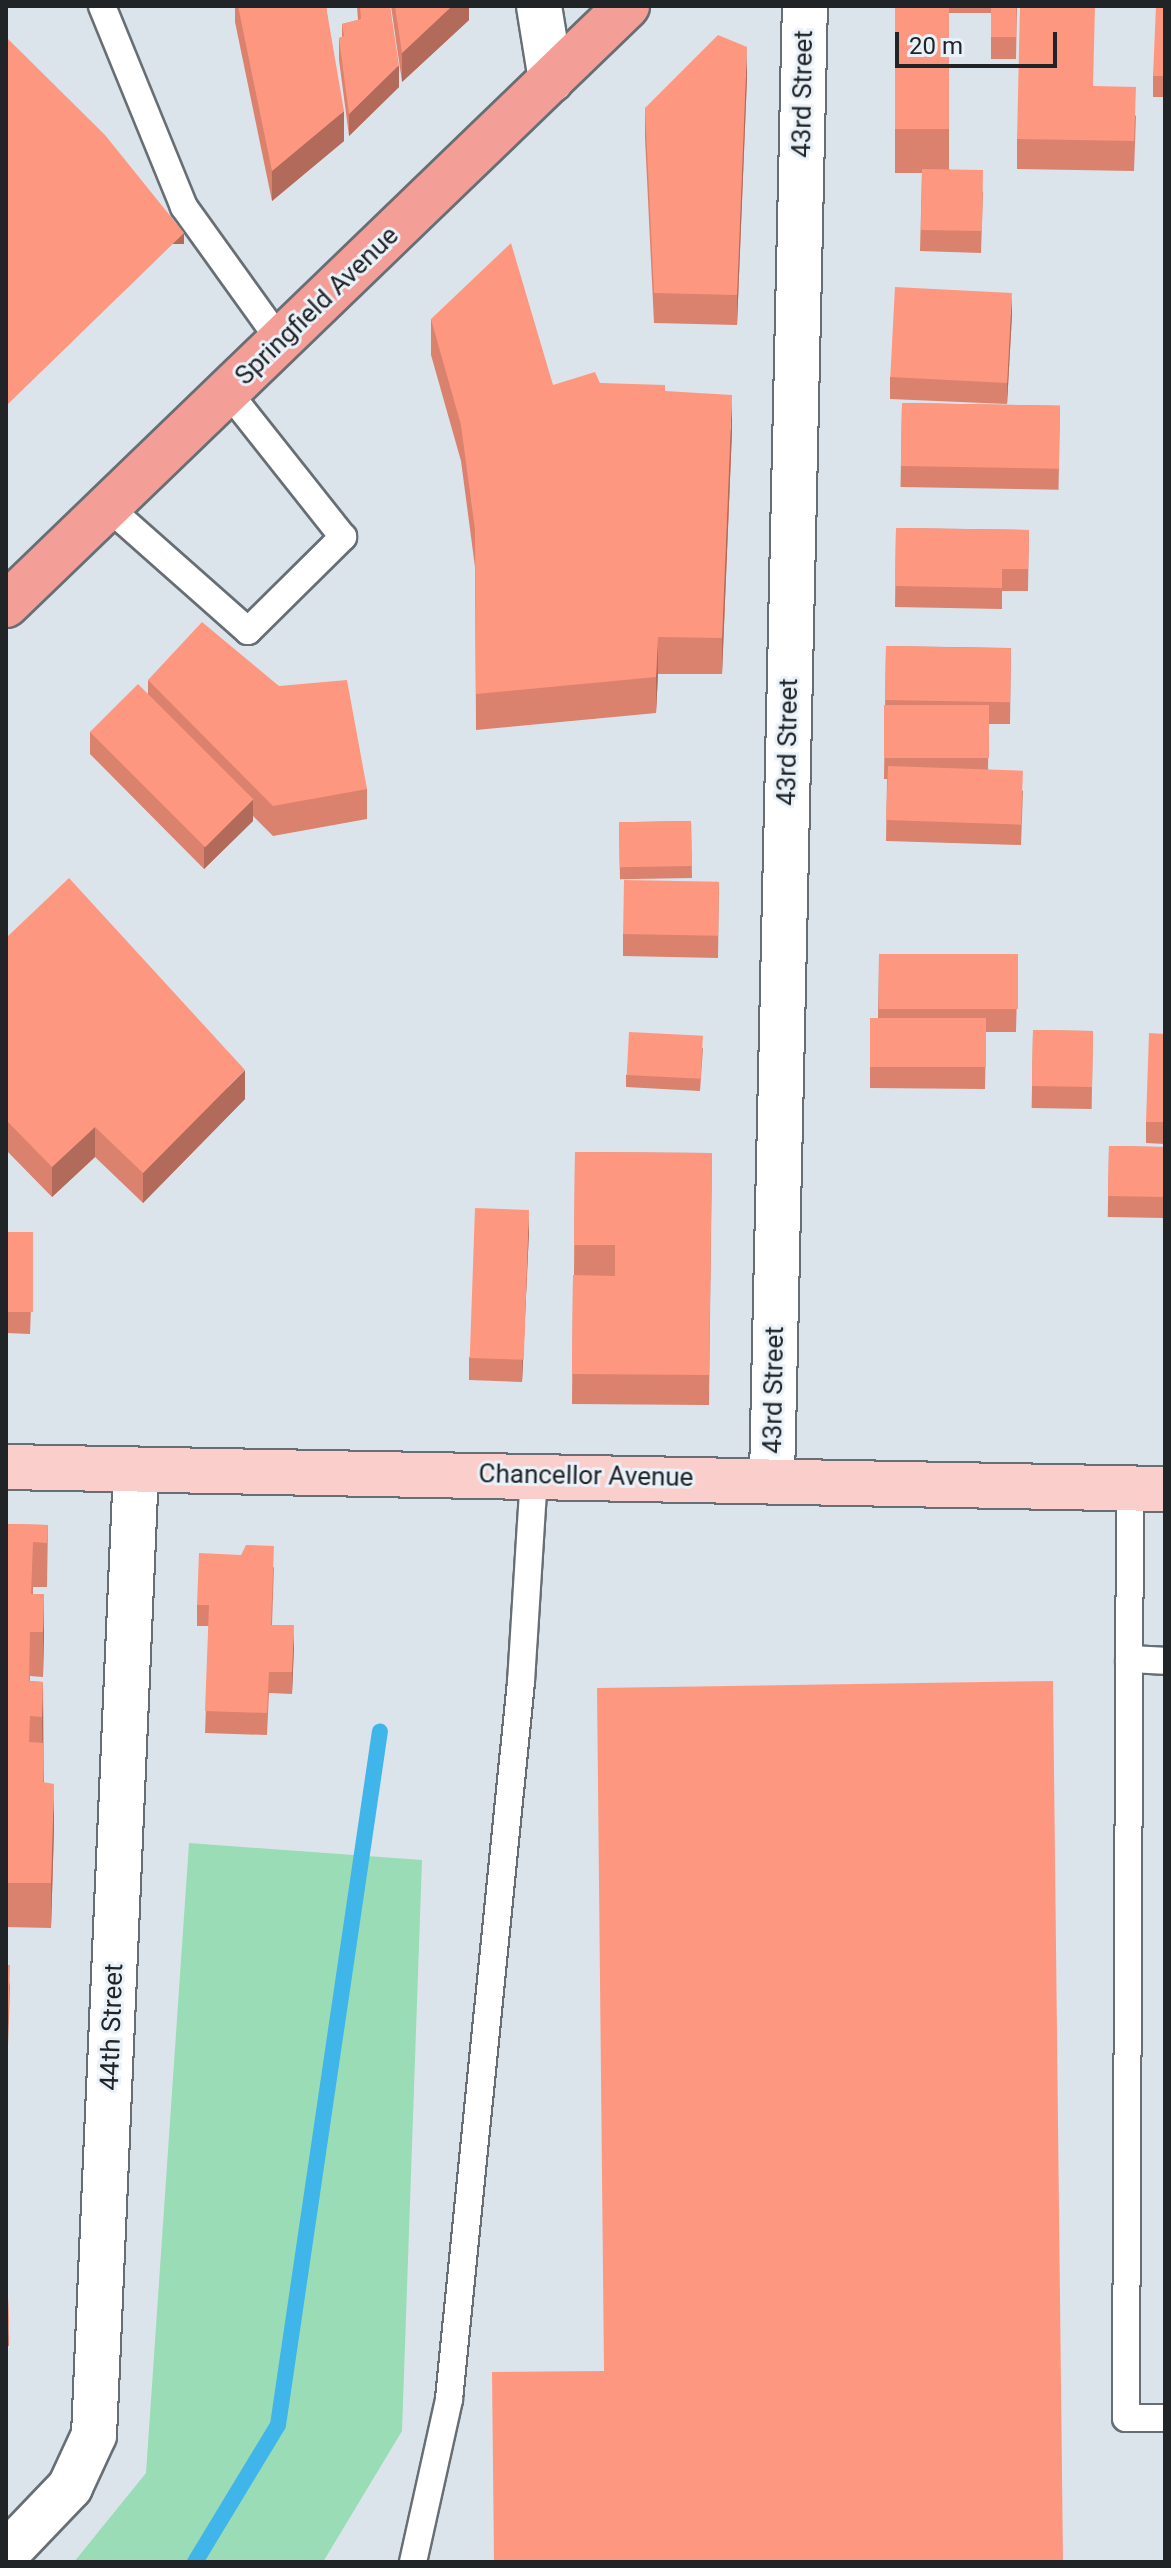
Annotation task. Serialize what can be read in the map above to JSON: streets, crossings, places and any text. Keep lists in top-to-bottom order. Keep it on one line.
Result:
{"streets":{"main road":["Springfield Avenue","Chancellor Avenue"],"street":["43rd Street","44th Street"]},"crossings":[["43rd Street","Chancellor Avenue"],["Chancellor Avenue","44th Street"]],"scale_bar":"20 m"}
